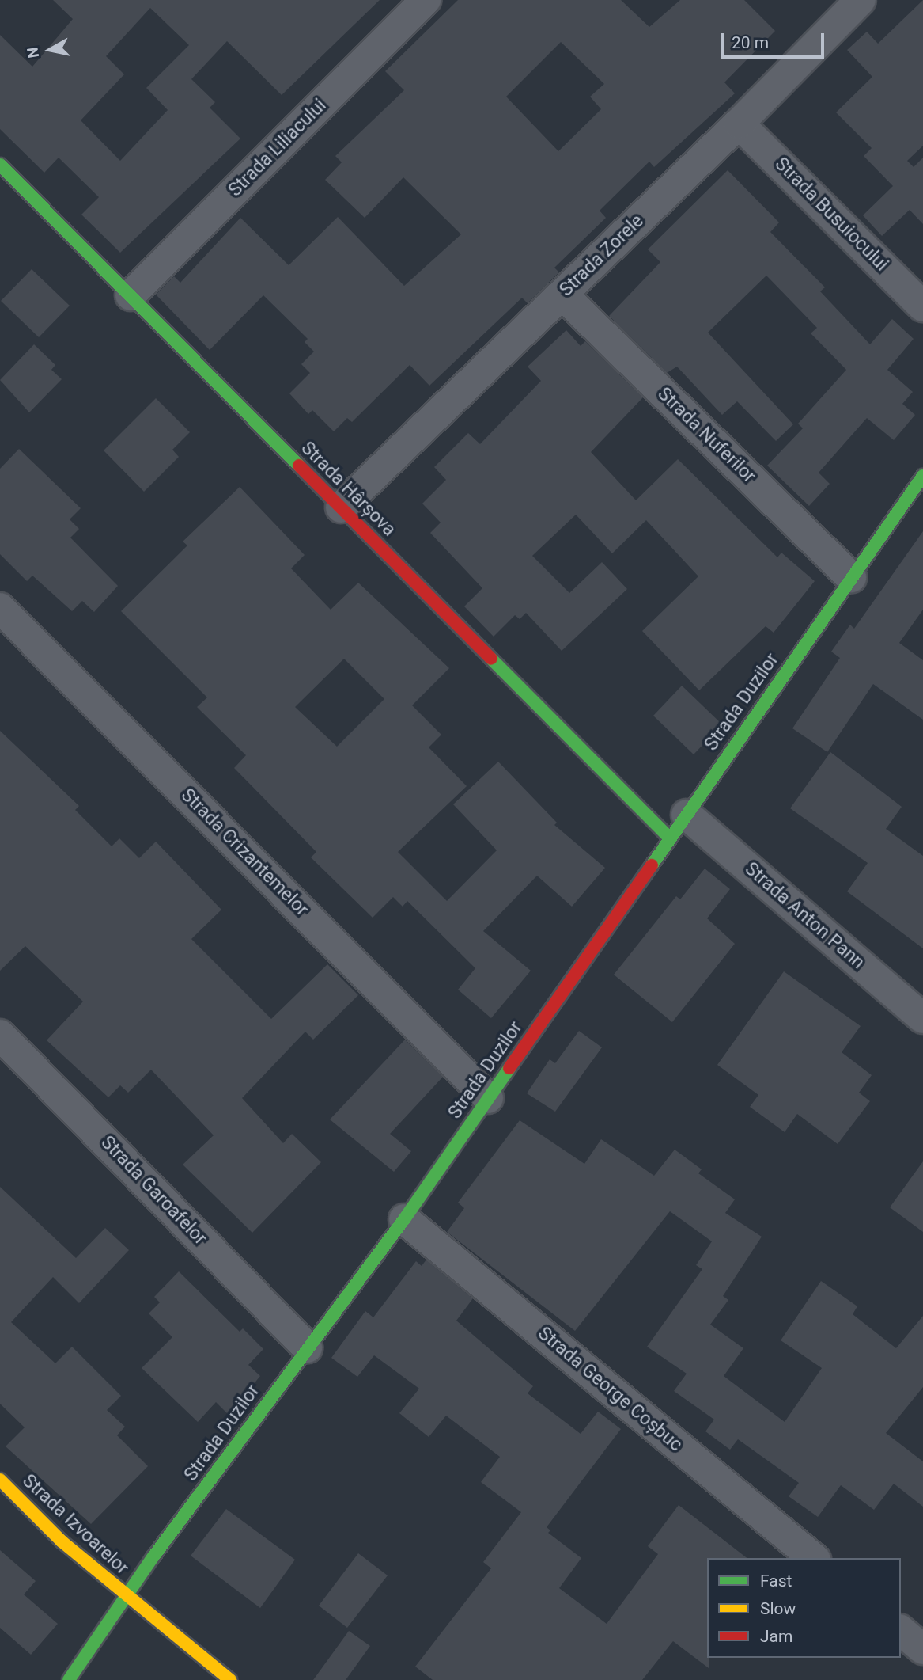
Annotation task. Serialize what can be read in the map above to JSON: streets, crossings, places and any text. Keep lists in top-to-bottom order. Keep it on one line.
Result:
{"streets":{"street":["Strada Liliacului","Strada Busuiocului","Strada Zorele","Strada Nuferilor","Strada Hârșova","Strada Duzilor","Strada Crizantemelor","Strada Anton Pann","Strada Garoafelor","Strada George Coșbuc","Strada Izvoarelor"]},"crossings":[["Strada Liliacului","Strada Hârșova"],["Strada Busuiocului","Strada Zorele"],["Strada Zorele","Strada Nuferilor"],["Strada Zorele","Strada Hârșova"],["Strada Nuferilor","Strada Duzilor"],["Strada Hârșova","Strada Duzilor"],["Strada Hârșova","Strada Anton Pann"],["Strada Duzilor","Strada Crizantemelor"],["Strada Duzilor","Strada Anton Pann"],["Strada Duzilor","Strada Garoafelor"],["Strada Duzilor","Strada George Coșbuc"],["Strada Duzilor","Strada Izvoarelor"]],"legend":["Fast","Slow","Jam"],"scale_bar":"20 m","north":"left"}
